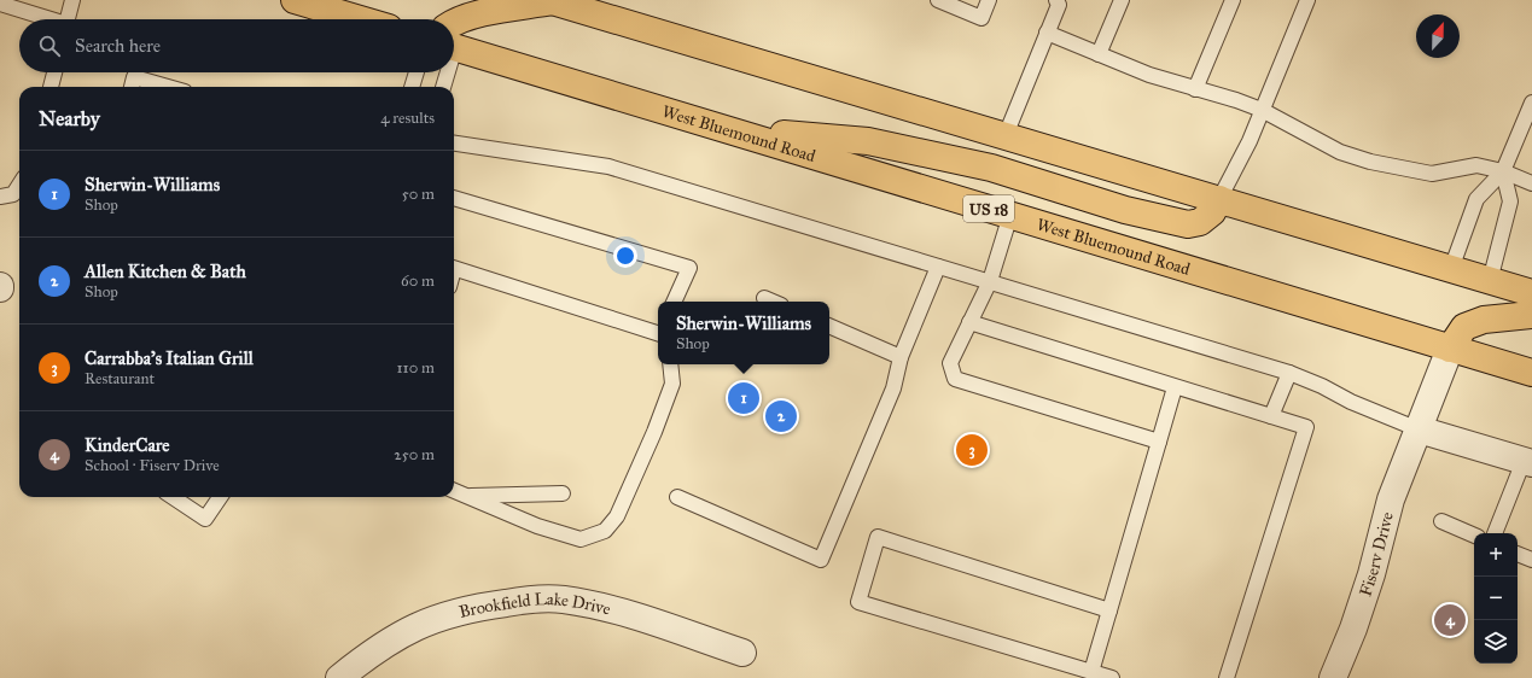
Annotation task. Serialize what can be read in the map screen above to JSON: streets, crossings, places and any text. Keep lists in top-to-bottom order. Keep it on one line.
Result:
{"streets":{"main road":["West Bluemound Road","US 18"],"street":["Fiserv Drive","Brookfield Lake Drive"]},"crossings":[["West Bluemound Road","Fiserv Drive"]],"north":"top","page":{"search":"Search here","heading":["Nearby","4 results"],"list":[{"mark":"1","name":"Sherwin-Williams","note":"Shop","value":"50 m"},{"mark":"2","name":"Allen Kitchen & Bath","note":"Shop","value":"60 m"},{"mark":"3","name":"Carrabba's Italian Grill","note":"Restaurant","value":"110 m"},{"mark":"4","name":"KinderCare","note":"School · Fiserv Drive","value":"250 m"}],"popup":["Sherwin-Williams","Shop"],"pins":["1","2","3","4"],"map_buttons":["+","−"]}}
